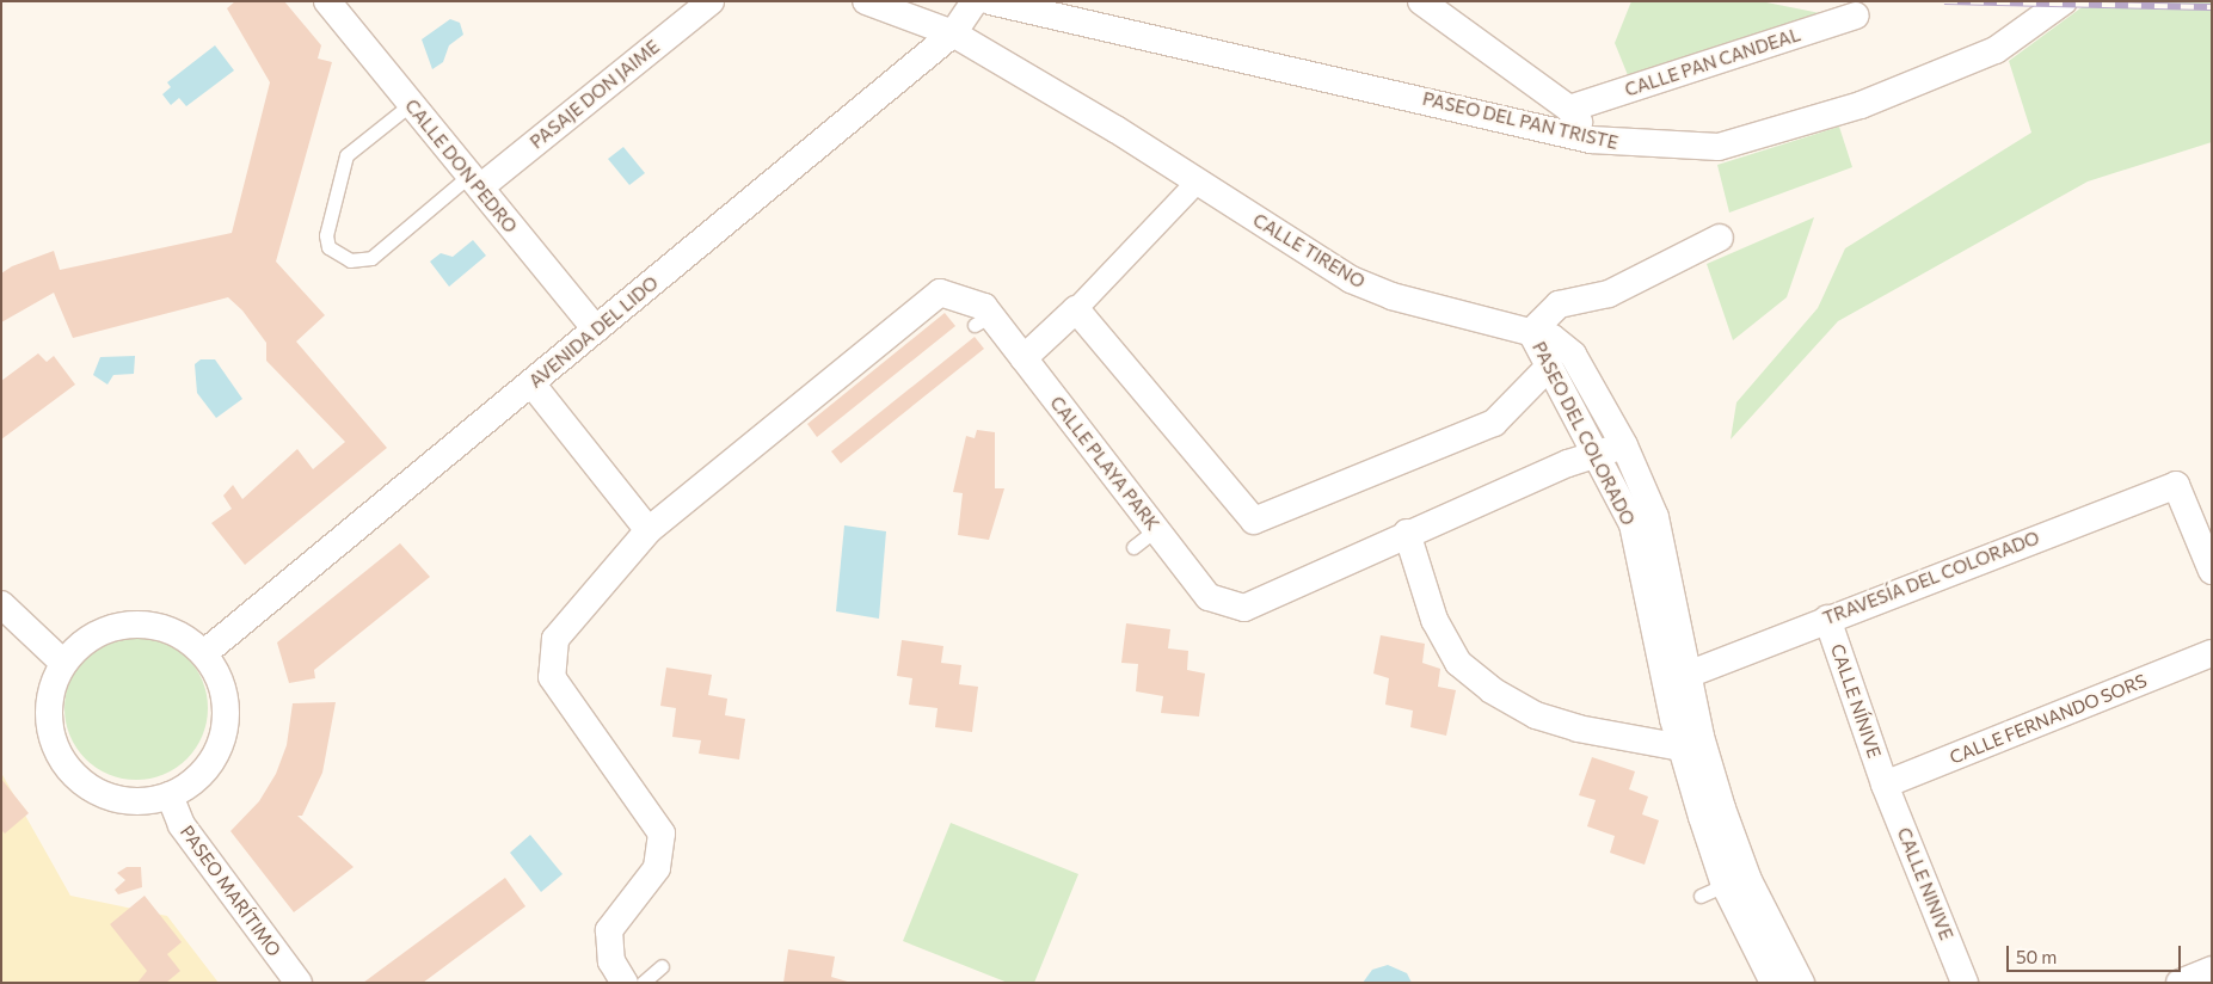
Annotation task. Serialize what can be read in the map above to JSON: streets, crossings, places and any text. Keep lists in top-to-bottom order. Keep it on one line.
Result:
{"streets":{"street":["CALLE PAN CANDEAL","PASAJE DON JAIME","PASEO DEL PAN TRISTE","CALLE DON PEDRO","CALLE TIRENO","AVENIDA DEL LIDO","PASEO DEL COLORADO","CALLE PLAYA PARK","TRAVESÍA DEL COLORADO","CALLE NÍNIVE","CALLE FERNANDO SORS","CALLE NINIVE","PASEO MARÍTIMO"]},"crossings":[["PASAJE DON JAIME","CALLE DON PEDRO"],["CALLE DON PEDRO","AVENIDA DEL LIDO"],["CALLE TIRENO","AVENIDA DEL LIDO"],["CALLE TIRENO","PASEO DEL COLORADO"],["AVENIDA DEL LIDO","PASEO MARÍTIMO"],["PASEO DEL COLORADO","CALLE PLAYA PARK"],["PASEO DEL COLORADO","TRAVESÍA DEL COLORADO"],["TRAVESÍA DEL COLORADO","CALLE NÍNIVE"],["CALLE NÍNIVE","CALLE FERNANDO SORS"],["CALLE NÍNIVE","CALLE NINIVE"],["CALLE FERNANDO SORS","CALLE NINIVE"]],"scale_bar":"50 m"}
